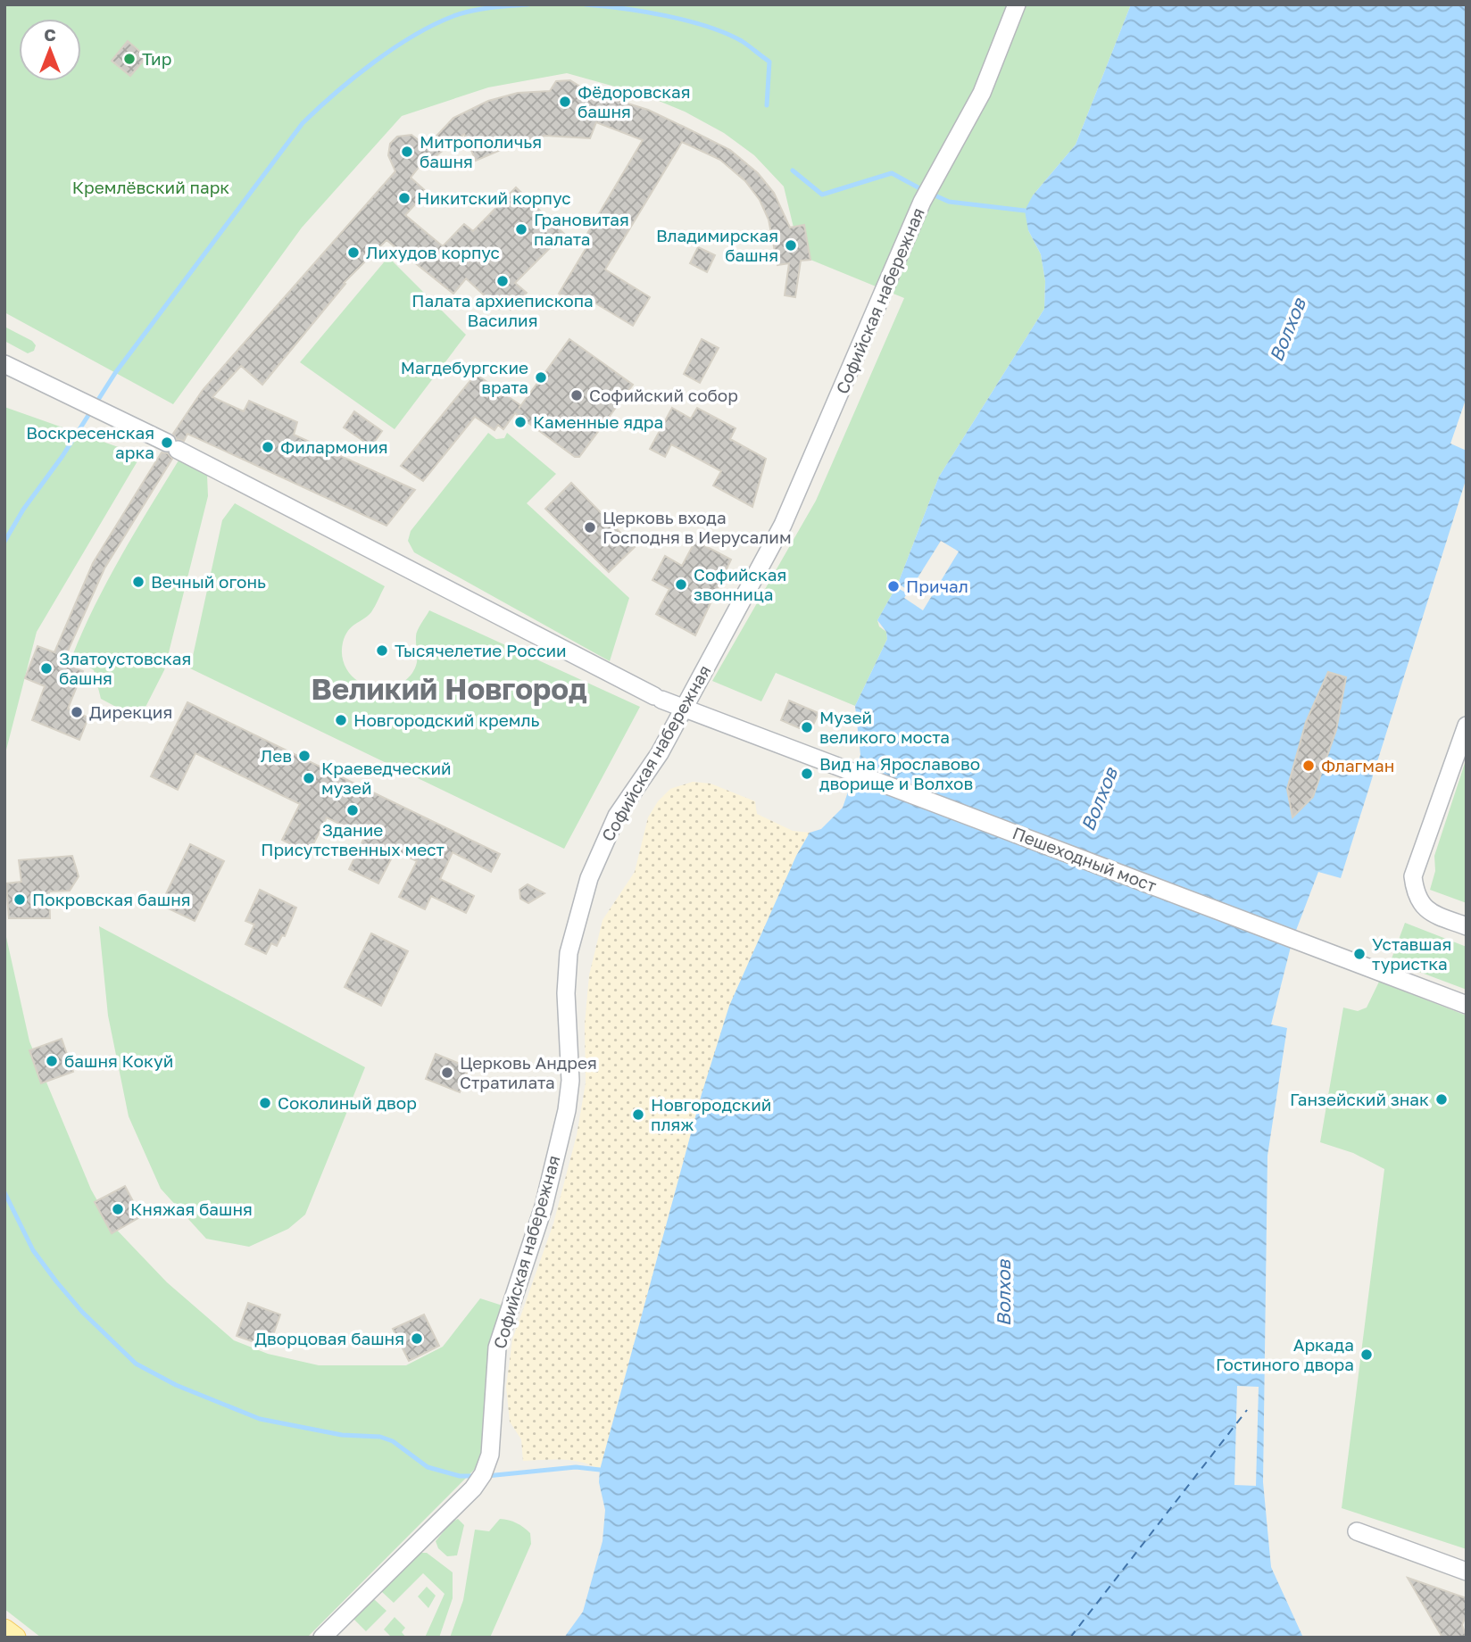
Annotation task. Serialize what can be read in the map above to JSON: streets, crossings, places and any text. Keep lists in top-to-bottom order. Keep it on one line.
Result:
{"streets":{"street":["Софийская набережная","Пешеходный мост"]},"crossings":[["Софийская набережная","Пешеходный мост"]],"districts":["Великий Новгород"],"water":["Волхов"],"parks":["Кремлёвский парк"],"places":["Тир","Фёдоровская башня","Митрополичья башня","Никитский корпус","Грановитая палата","Владимирская башня","Лихудов корпус","Палата архиепископа Василия","Магдебургские врата","Софийский собор","Каменные ядра","Воскресенская арка","Филармония","Церковь входа Господня в Иерусалим","Вечный огонь","Софийская звонница","Причал","Тысячелетие России","Златоустовская башня","Дирекция","Новгородский кремль","Музей великого моста","Лев","Флагман","Вид на Ярославово дворище и Волхов","Краеведческий музей","Здание Присутственных мест","Покровская башня","Уставшая туристка","башня Кокуй","Церковь Андрея Стратилата","Ганзейский знак","Соколиный двор","Новгородский пляж","Княжая башня","Дворцовая башня","Аркада Гостиного двора"],"north":"top"}
